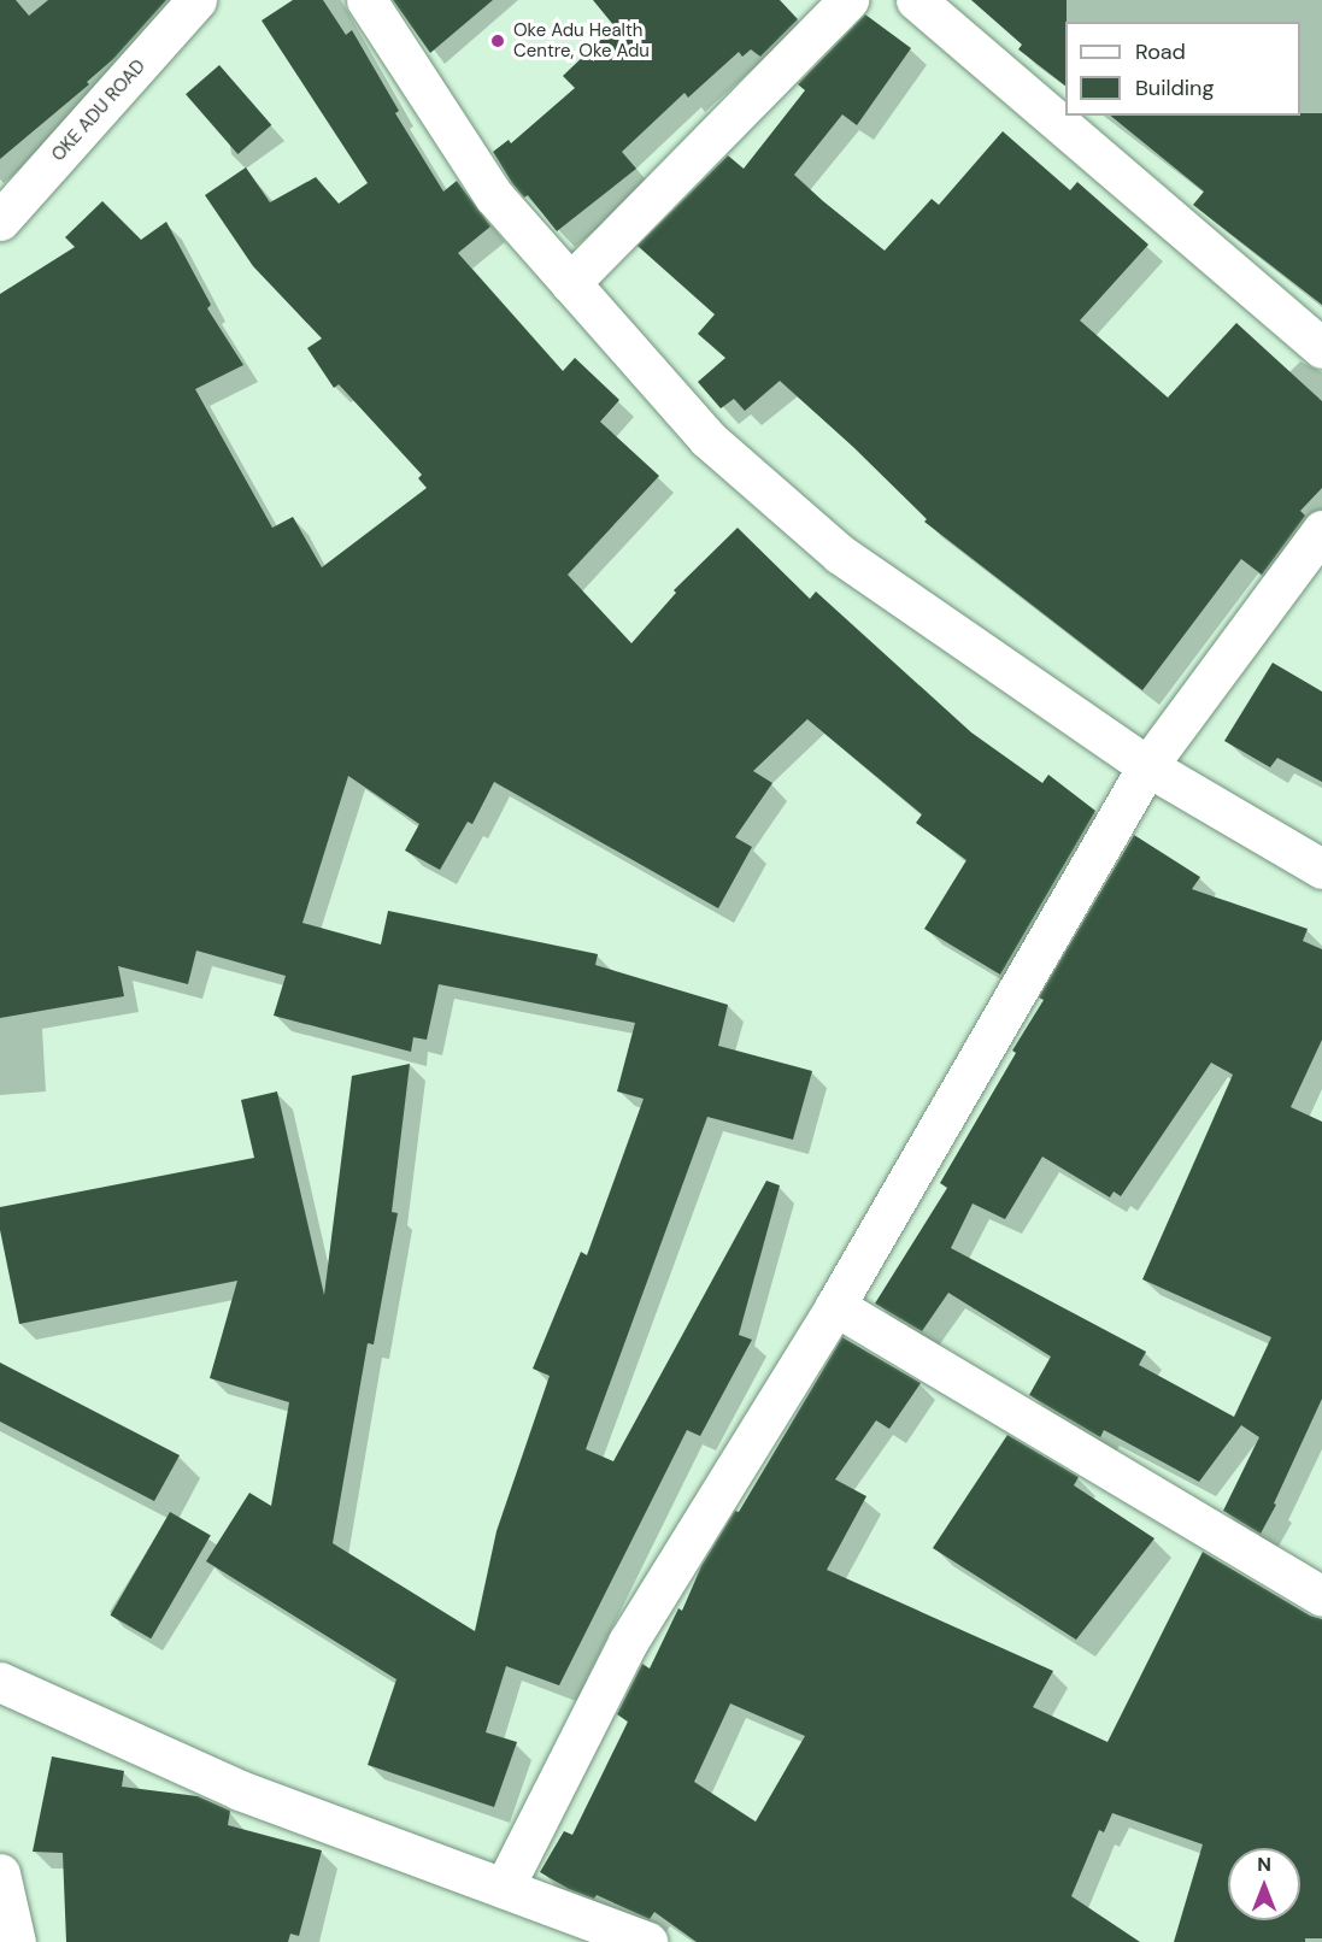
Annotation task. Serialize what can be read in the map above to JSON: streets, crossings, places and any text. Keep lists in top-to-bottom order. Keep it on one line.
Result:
{"streets":{"street":["OKE ADU ROAD"]},"places":["Oke Adu Health Centre, Oke Adu"],"legend":["Road","Building"],"north":"top"}
